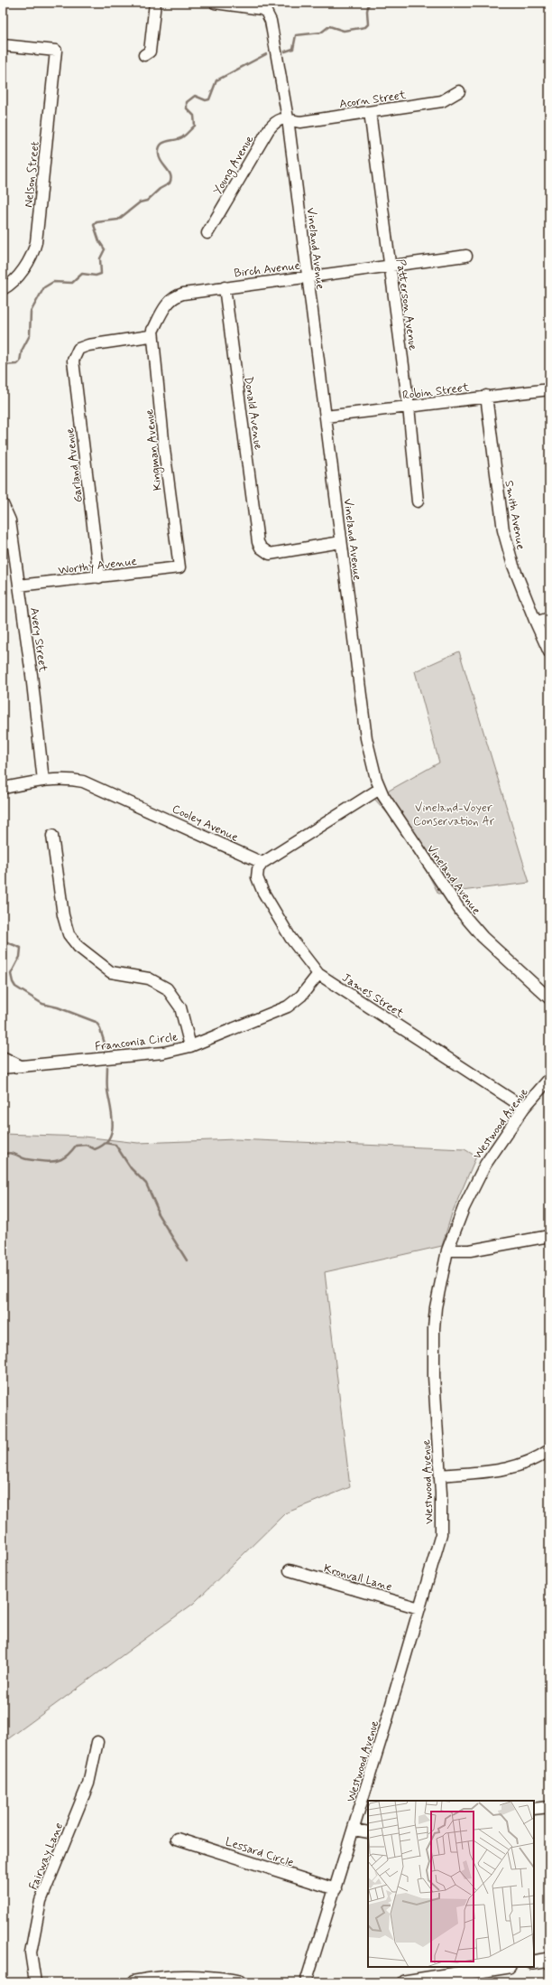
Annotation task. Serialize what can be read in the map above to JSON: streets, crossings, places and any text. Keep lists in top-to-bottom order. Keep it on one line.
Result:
{"streets":{"street":["Acorn Street","Young Avenue","Nelson Street","Vineland Avenue","Birch Avenue","Patterson Avenue","Robin Street","Donald Avenue","Kingman Avenue","Garland Avenue","Smith Avenue","Worthy Avenue","Avery Street","Cooley Avenue","James Street","Franconia Circle","Westwood Avenue","Kronvall Lane","Lessard Circle","Fairway Lane"]},"crossings":[["Acorn Street","Young Avenue"],["Acorn Street","Vineland Avenue"],["Acorn Street","Patterson Avenue"],["Young Avenue","Vineland Avenue"],["Vineland Avenue","Birch Avenue"],["Vineland Avenue","Robin Street"],["Vineland Avenue","Donald Avenue"],["Birch Avenue","Patterson Avenue"],["Birch Avenue","Donald Avenue"],["Birch Avenue","Kingman Avenue"],["Birch Avenue","Garland Avenue"],["Patterson Avenue","Robin Street"],["Robin Street","Smith Avenue"],["Kingman Avenue","Garland Avenue"],["Kingman Avenue","Worthy Avenue"],["Garland Avenue","Worthy Avenue"],["Worthy Avenue","Avery Street"],["Avery Street","Cooley Avenue"],["Cooley Avenue","James Street"],["James Street","Franconia Circle"],["James Street","Westwood Avenue"],["Westwood Avenue","Kronvall Lane"],["Westwood Avenue","Lessard Circle"]],"parks":["Vineland-Voyer Conservation Ar"]}
